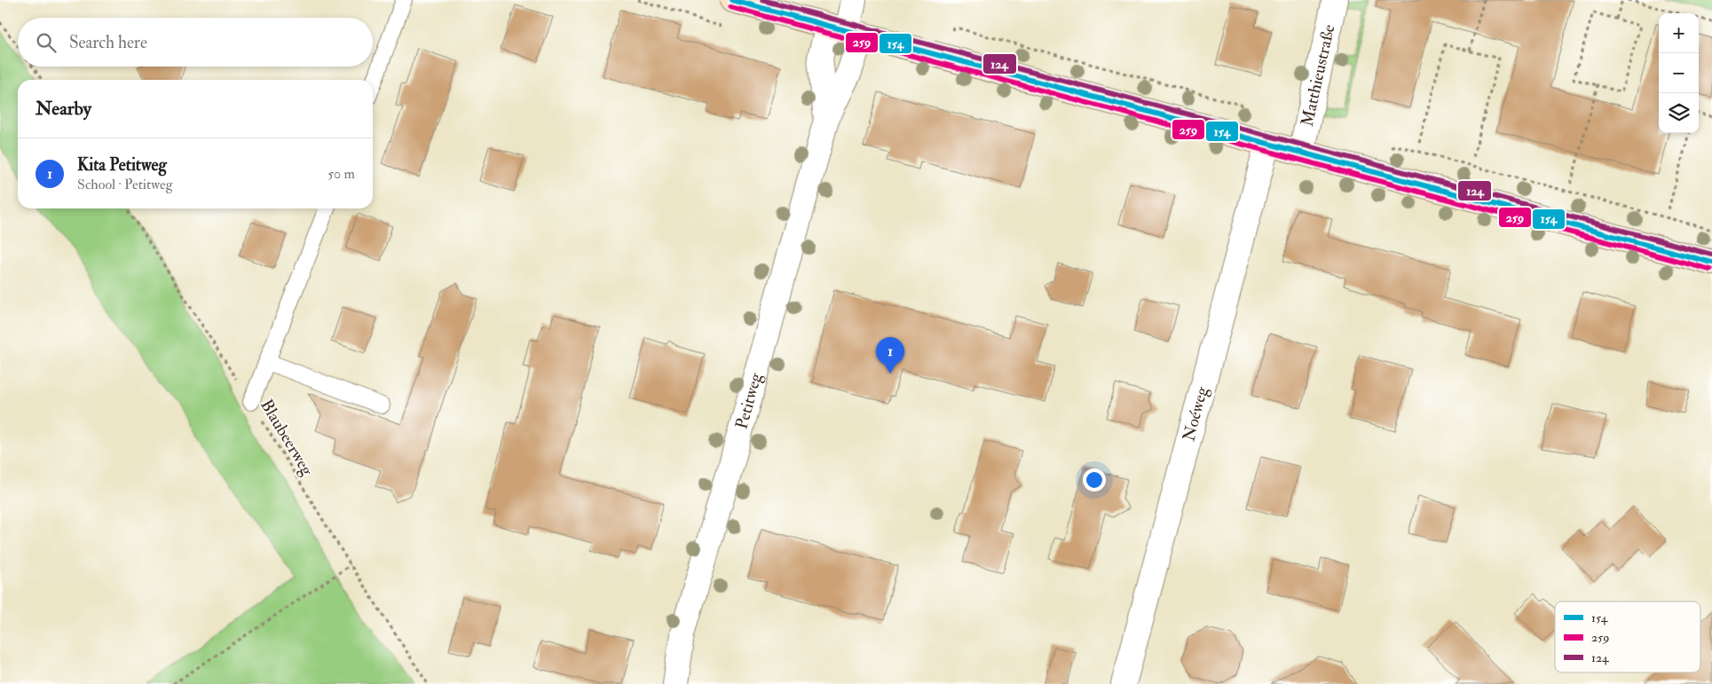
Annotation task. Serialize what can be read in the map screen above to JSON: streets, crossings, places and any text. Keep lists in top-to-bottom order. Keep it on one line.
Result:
{"streets":{"street":["Matthieustraße","Petitweg","Noéweg"],"path":["Blaubeerweg"]},"lines":["transit line 154","transit line 124","transit line 259"],"legend":["154","259","124"],"page":{"map_buttons":["+","−"],"search":"Search here","heading":"Nearby","list":[{"mark":"1","name":"Kita Petitweg","note":"School · Petitweg","value":"50 m"}],"pins":"1"}}
